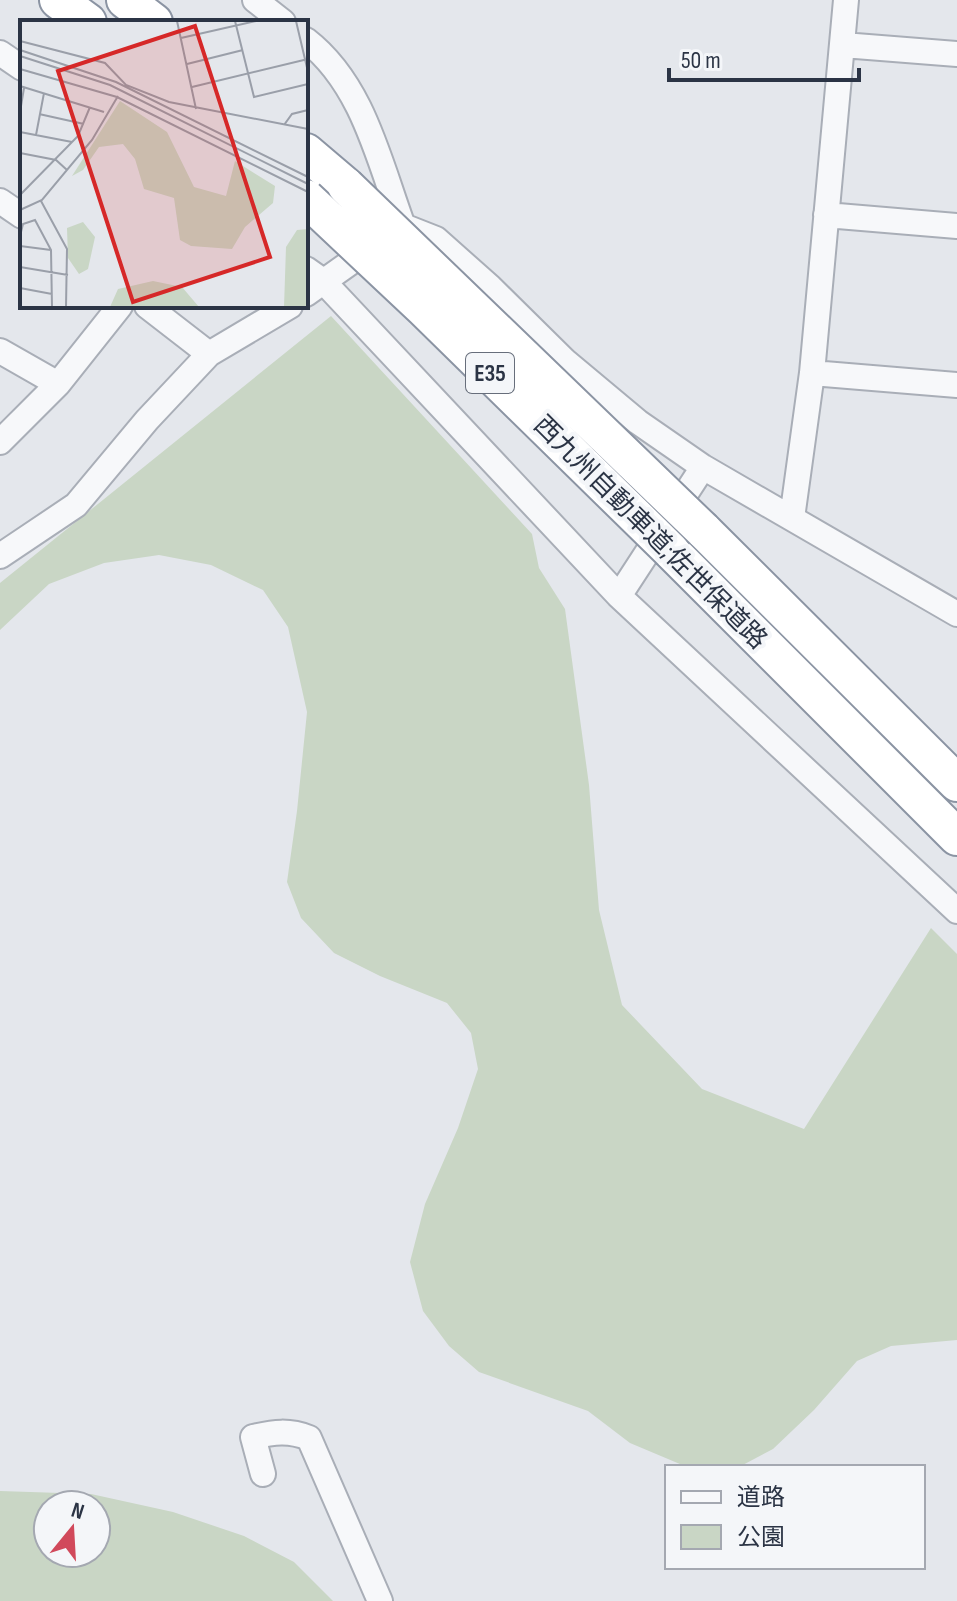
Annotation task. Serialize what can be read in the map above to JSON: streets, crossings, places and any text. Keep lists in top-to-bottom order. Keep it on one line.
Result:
{"streets":{"highway":["E35","西九州自動車道;佐世保道路"]},"legend":["道路","公園"],"scale_bar":"50 m","north":"top"}
